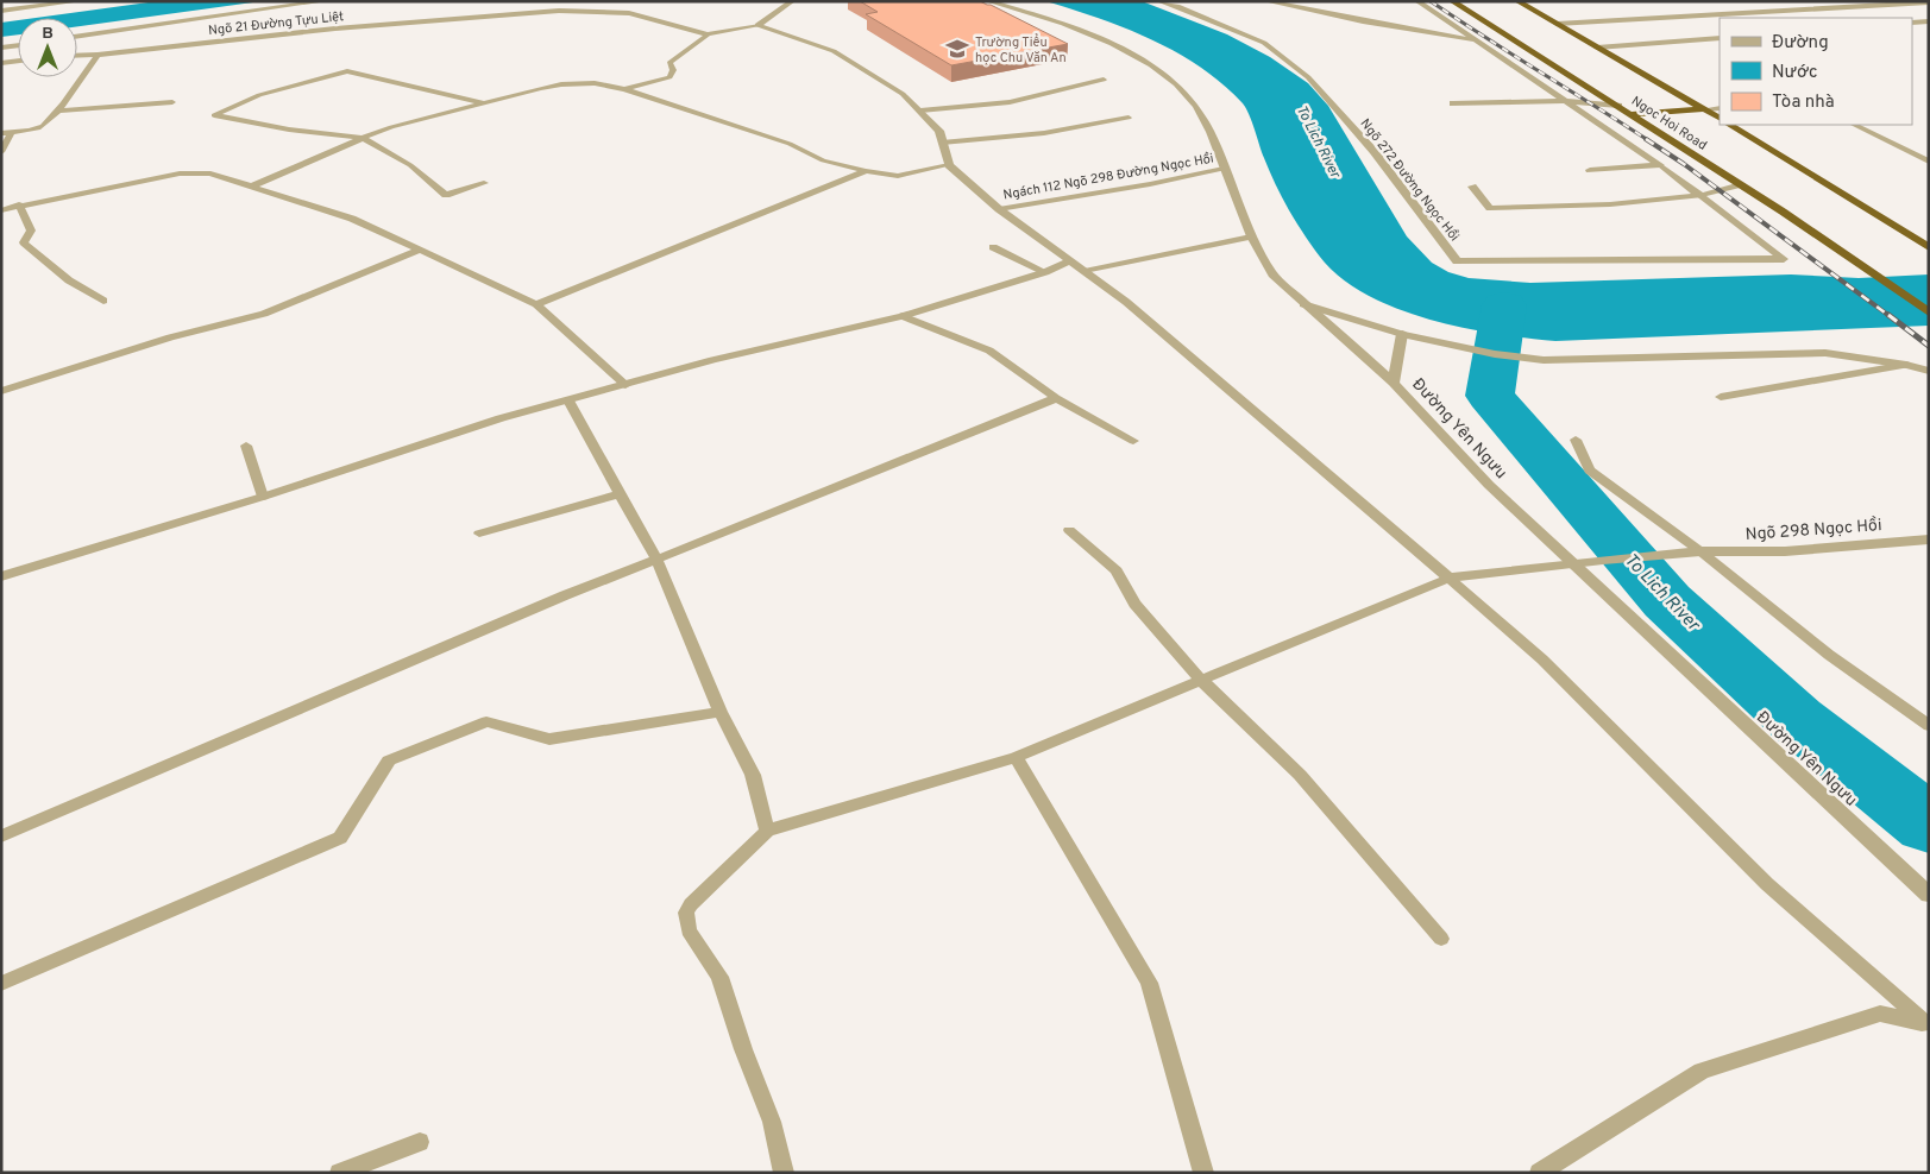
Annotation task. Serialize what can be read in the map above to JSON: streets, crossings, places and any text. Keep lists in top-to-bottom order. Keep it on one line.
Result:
{"streets":{"highway":["Ngoc Hoi Road"],"street":["Ngõ 21 Đường Tựu Liệt","Ngõ 272 Đường Ngọc Hồi","Đường Yên Ngưu","Ngõ 298 Ngọc Hồi"],"lane":["Ngách 112 Ngõ 298 Đường Ngọc Hồi"]},"crossings":[["Ngách 112 Ngõ 298 Đường Ngọc Hồi","Đường Yên Ngưu"],["Đường Yên Ngưu","Ngõ 298 Ngọc Hồi"]],"water":["To Lich River"],"places":{"school or university":["Trường Tiểu học Chu Văn An"]},"legend":["Đường","Nước","Tòa nhà"],"north":"top"}
